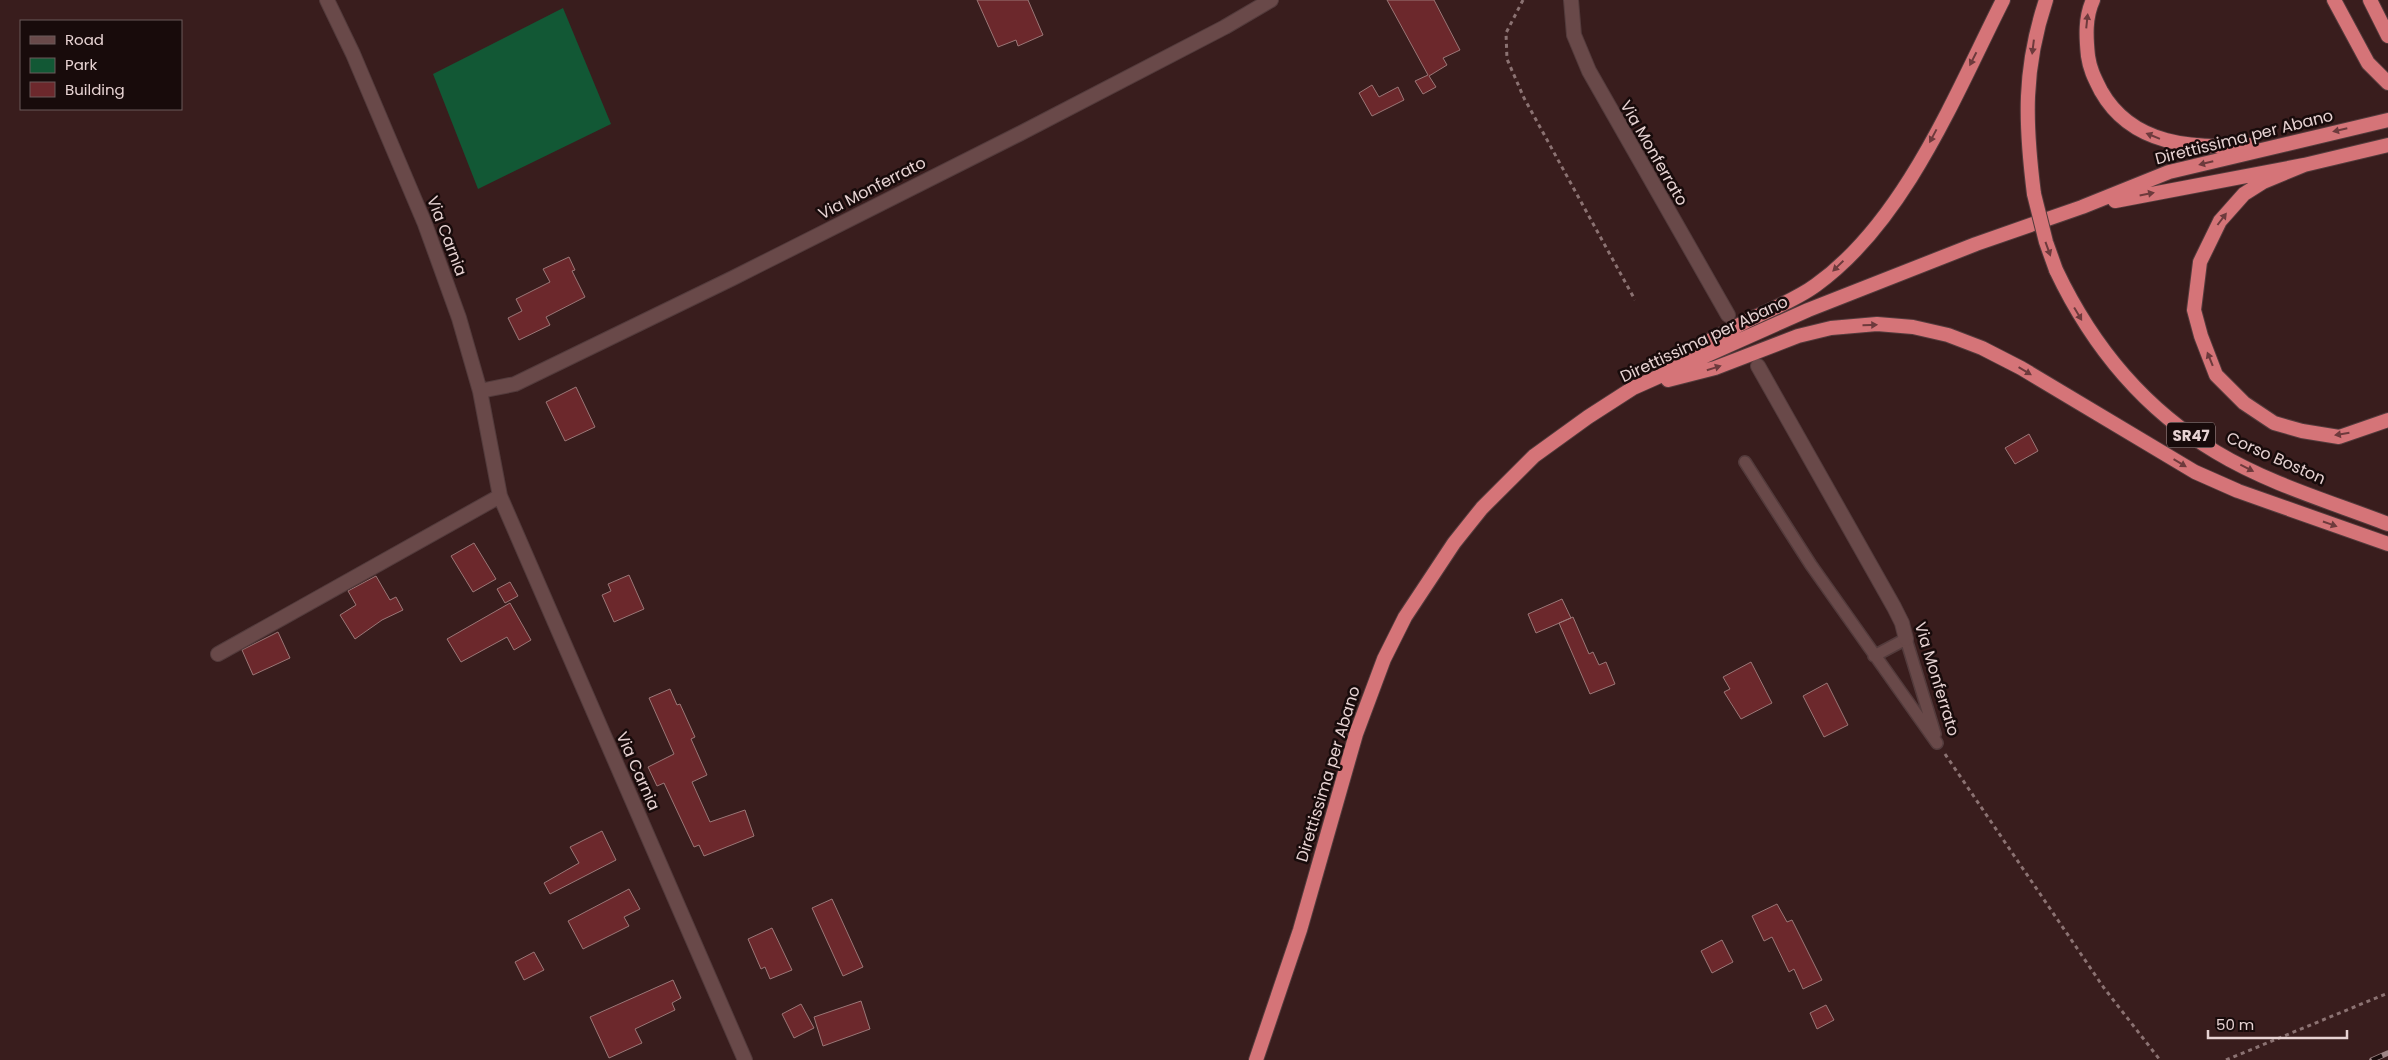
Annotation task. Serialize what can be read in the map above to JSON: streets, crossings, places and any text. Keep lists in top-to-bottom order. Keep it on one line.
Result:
{"streets":{"highway":["Direttissima per Abano","SR47","Corso Boston"],"street":["Via Monferrato","Via Carnia"]},"crossings":[["Via Monferrato","Via Carnia"]],"one_way":["Corso Boston"],"legend":["Road","Park","Building"],"scale_bar":"50 m"}
